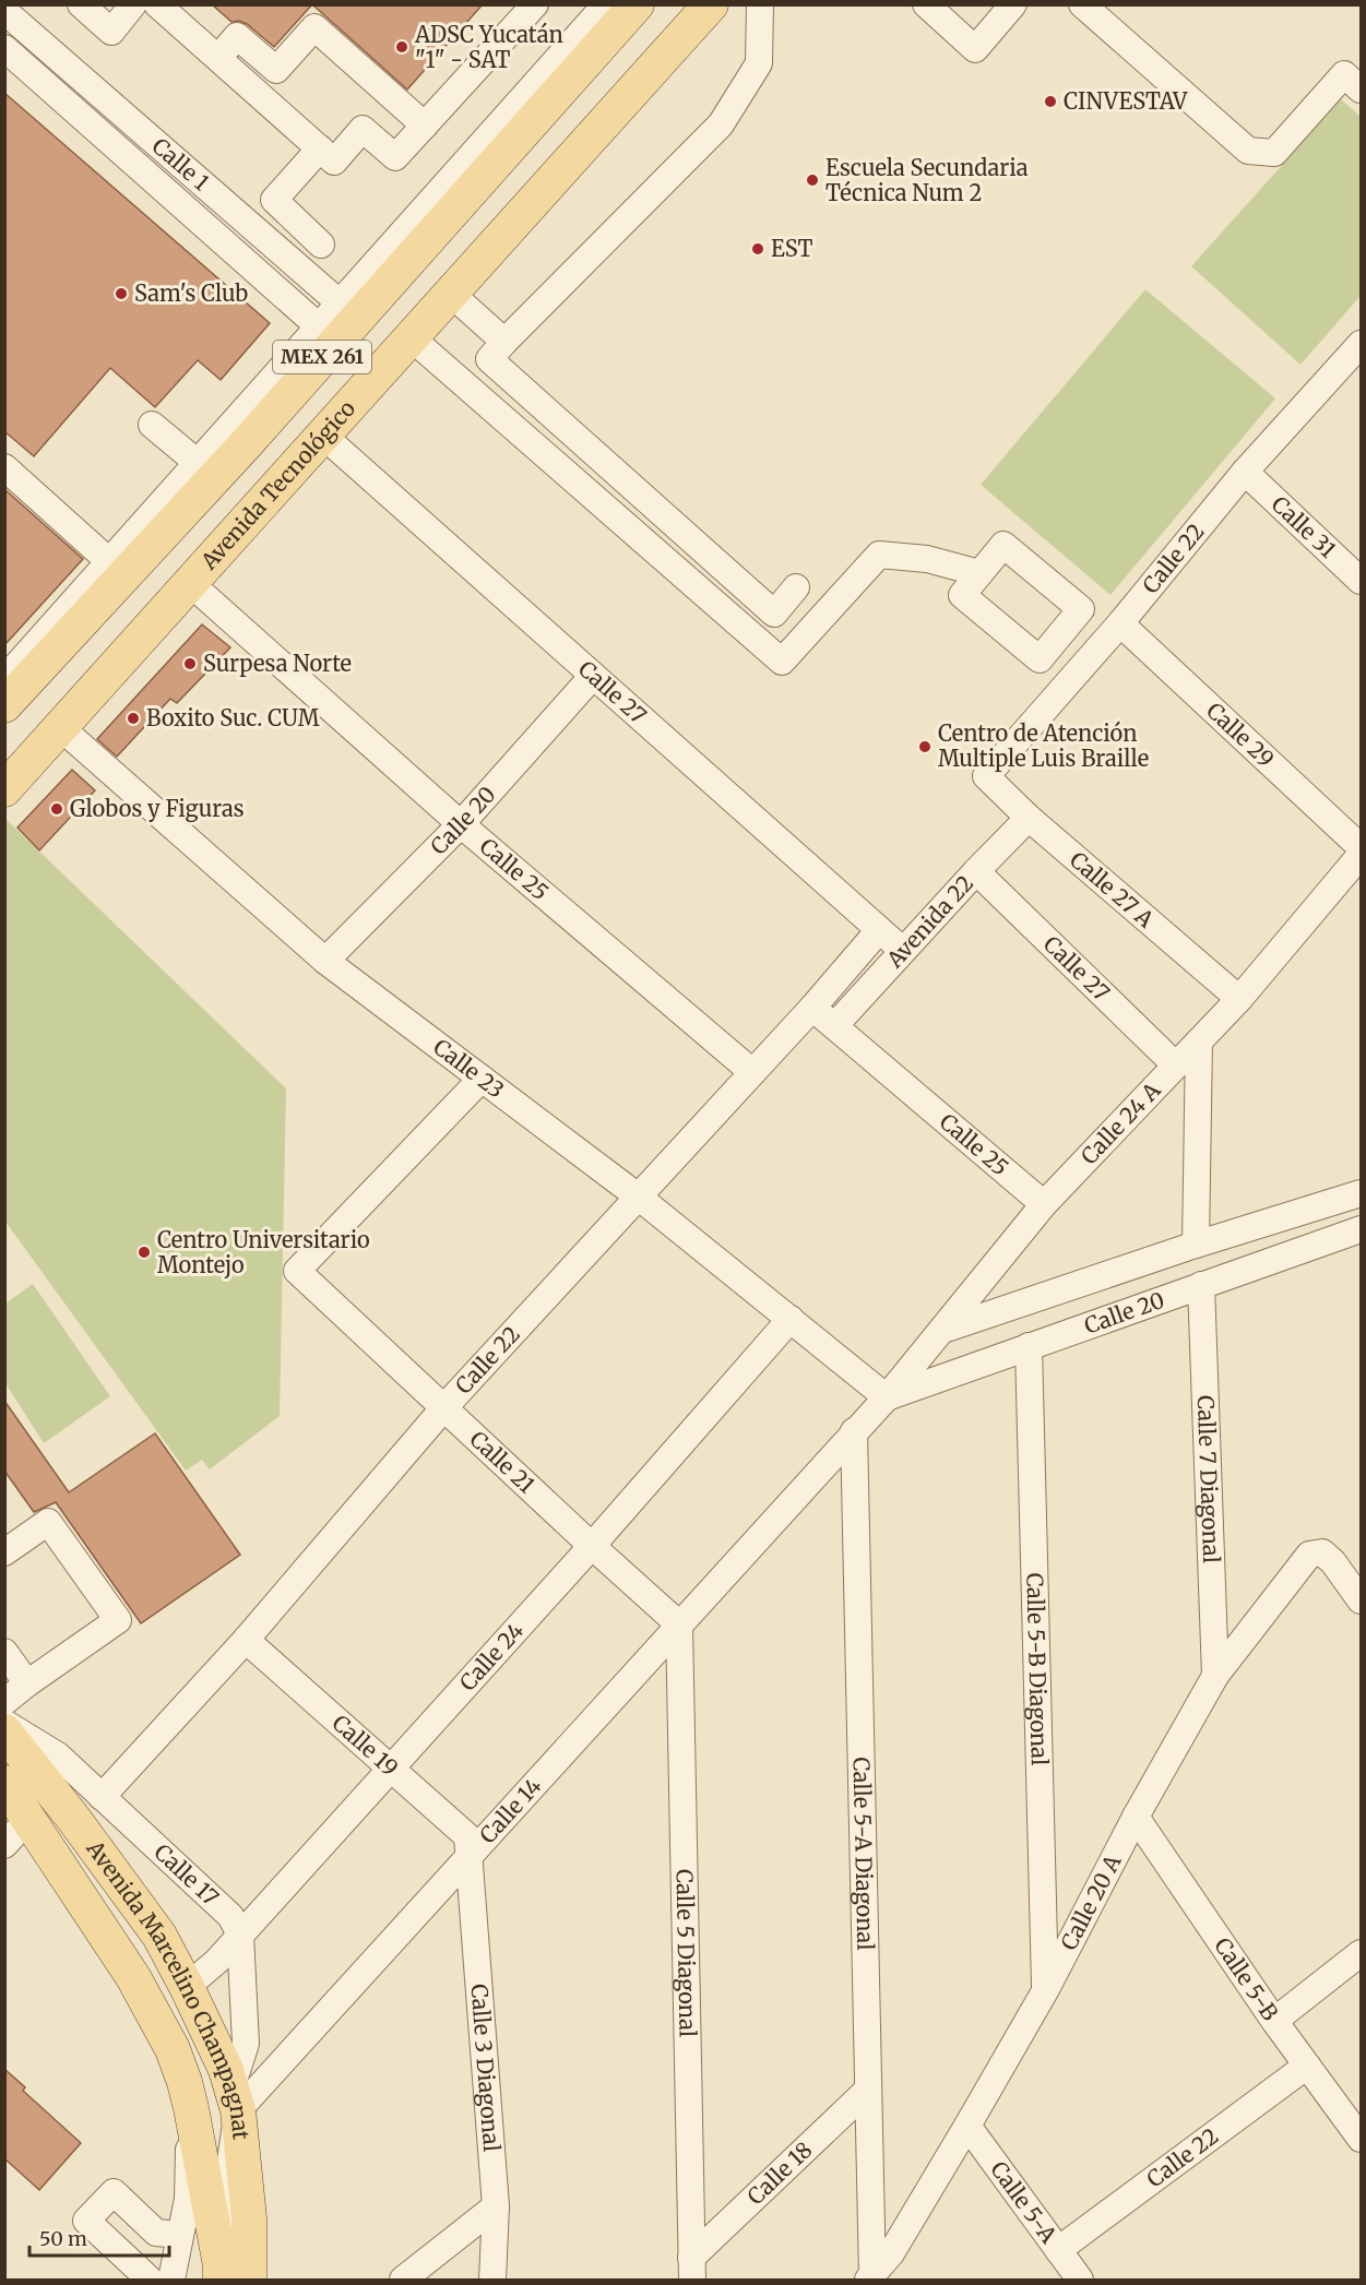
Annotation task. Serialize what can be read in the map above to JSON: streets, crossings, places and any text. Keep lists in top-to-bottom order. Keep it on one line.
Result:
{"streets":{"main road":["MEX 261","Avenida Tecnológico","Avenida Marcelino Champagnat"],"street":["Calle 1","Calle 31","Calle 22","Calle 27","Calle 29","Calle 20","Calle 25","Calle 27 A","Avenida 22","Calle 23","Calle 24 A","Calle 21","Calle 7 Diagonal","Calle 24","Calle 5-B Diagonal","Calle 19","Calle 14","Calle 5-A Diagonal","Calle 17","Calle 20 A","Calle 5 Diagonal","Calle 5-B","Calle 3 Diagonal","Calle 18","Calle 5-A"]},"crossings":[["Calle 1","MEX 261"],["Avenida Tecnológico","Calle 27"],["Avenida Tecnológico","Calle 25"],["Avenida Tecnológico","Calle 23"],["Calle 31","Calle 22"],["Calle 22","Calle 27"],["Calle 22","Calle 29"],["Calle 22","Calle 25"],["Calle 22","Calle 27 A"],["Calle 22","Calle 23"],["Calle 22","Calle 21"],["Calle 22","Calle 19"],["Calle 22","Calle 17"],["Calle 22","Calle 5-B"],["Calle 22","Calle 5-A"],["Calle 27","Calle 20"],["Calle 27","Avenida 22"],["Calle 27","Calle 24 A"],["Calle 20","Calle 25"],["Calle 20","Calle 23"],["Calle 20","Calle 24 A"],["Calle 20","Calle 7 Diagonal"],["Calle 20","Calle 5-B Diagonal"],["Calle 20","Calle 14"],["Calle 25","Avenida 22"],["Calle 25","Calle 24 A"],["Calle 27 A","Avenida 22"],["Calle 27 A","Calle 24 A"],["Calle 23","Calle 24 A"],["Calle 23","Calle 21"],["Calle 23","Calle 24"],["Calle 23","Calle 14"],["Calle 24 A","Calle 14"],["Calle 21","Calle 24"],["Calle 21","Calle 14"],["Calle 21","Calle 5 Diagonal"],["Calle 7 Diagonal","Calle 20 A"],["Calle 24","Calle 19"],["Calle 24","Calle 17"],["Calle 24","Avenida Marcelino Champagnat"],["Calle 5-B Diagonal","Calle 20 A"],["Calle 19","Calle 14"],["Calle 19","Calle 3 Diagonal"],["Calle 14","Calle 5-A Diagonal"],["Calle 14","Calle 5 Diagonal"],["Calle 14","Avenida Marcelino Champagnat"],["Calle 14","Calle 3 Diagonal"],["Calle 5-A Diagonal","Calle 20 A"],["Calle 5-A Diagonal","Calle 18"],["Calle 20 A","Calle 5-B"],["Calle 20 A","Calle 5-A"],["Calle 5 Diagonal","Calle 18"]],"places":["ADSC Yucatán \"1\" - SAT","CINVESTAV","Escuela Secundaria Técnica Num 2","EST","Sam's Club","Surpesa Norte","Boxito Suc. CUM","Centro de Atención Multiple Luis Braille","Globos y Figuras","Centro Universitario Montejo"],"scale_bar":"50 m"}
